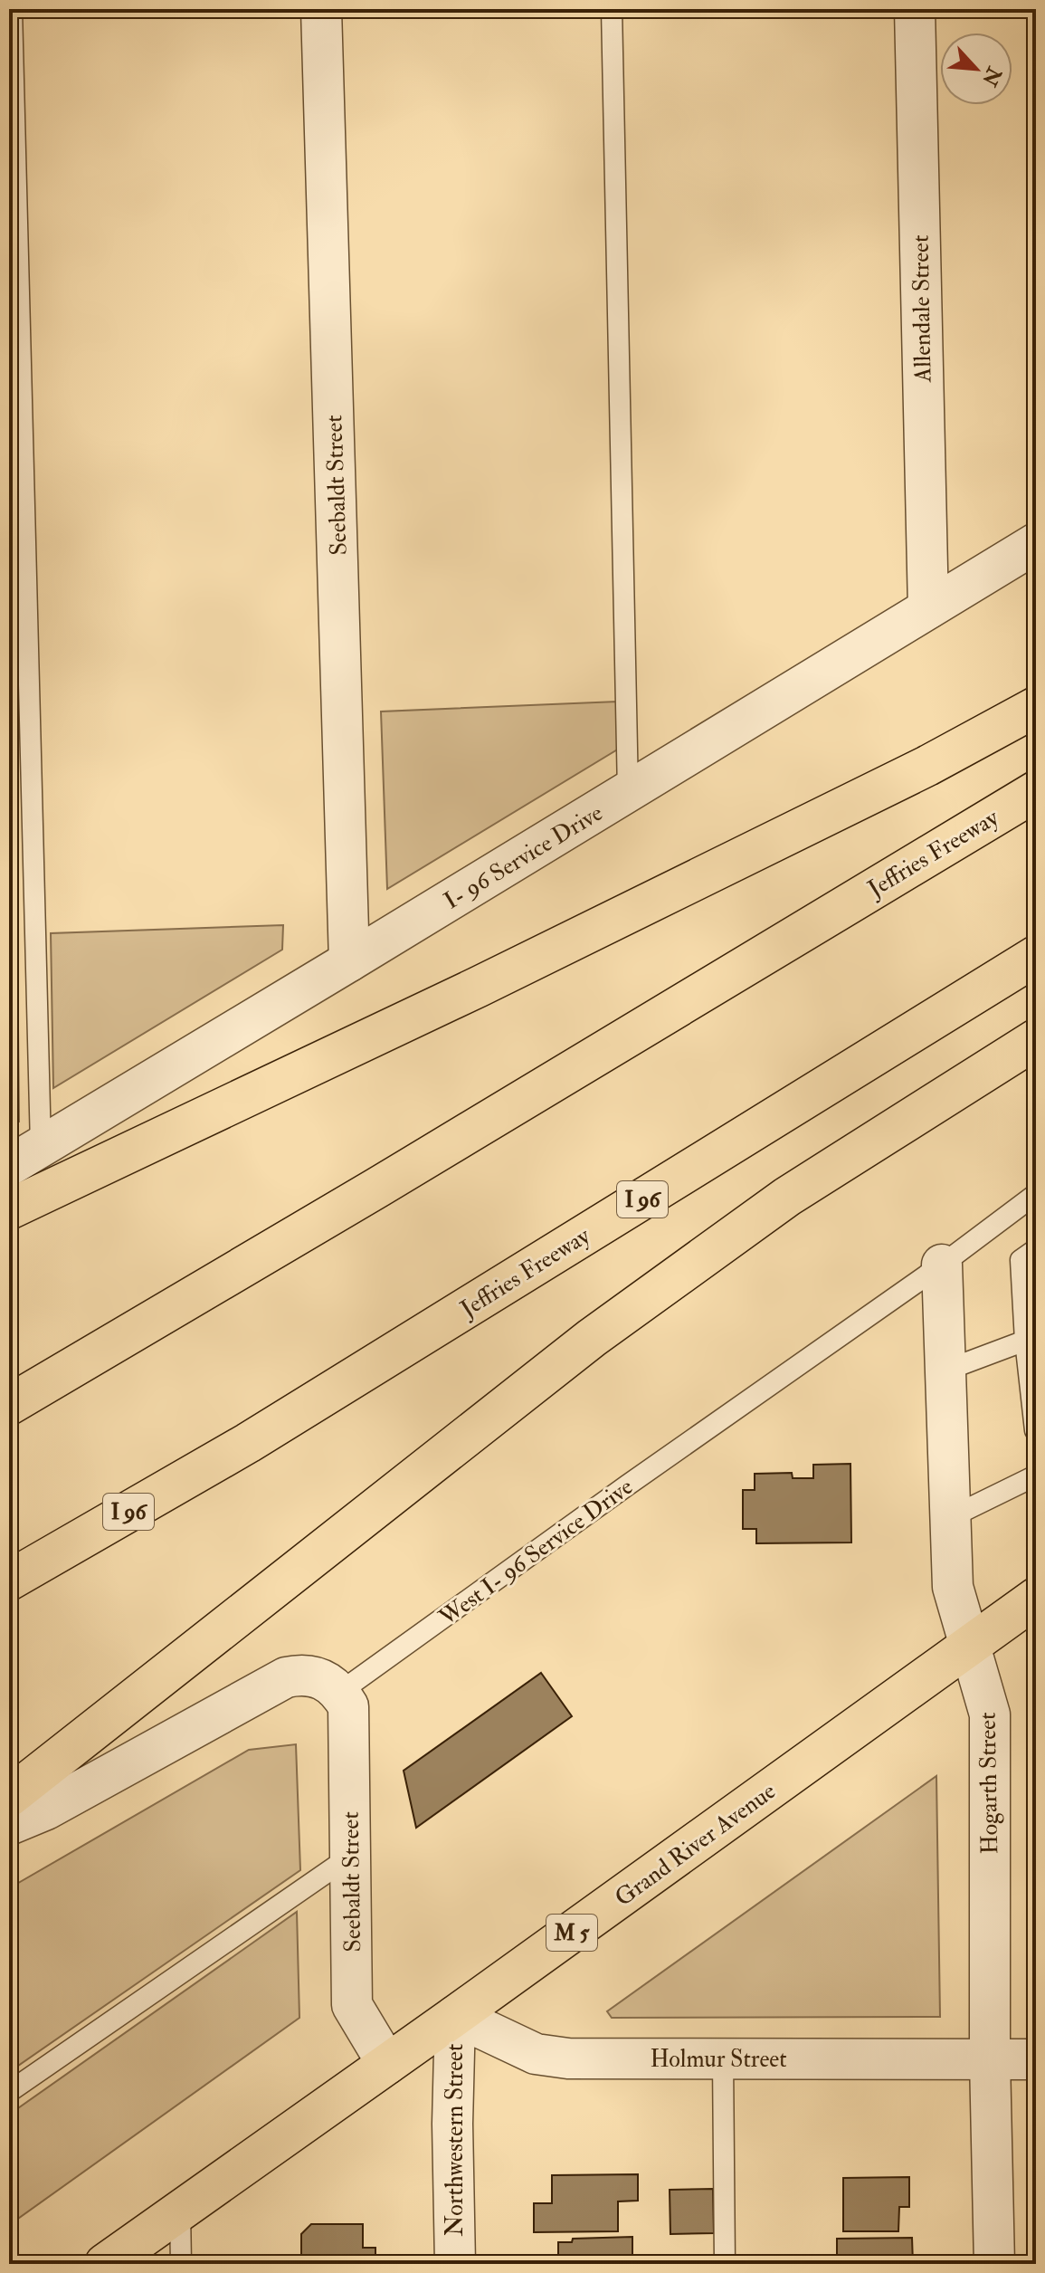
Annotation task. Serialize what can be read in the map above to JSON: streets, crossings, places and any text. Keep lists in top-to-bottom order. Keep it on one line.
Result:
{"streets":{"main road":["Jeffries Freeway","I 96","Grand River Avenue","M 5"],"street":["Allendale Street","Seebaldt Street","I- 96 Service Drive","Hogarth Street","Holmur Street","Northwestern Street"],"lane":["West I- 96 Service Drive"]},"crossings":[["Allendale Street","I- 96 Service Drive"],["Seebaldt Street","I- 96 Service Drive"],["Seebaldt Street","West I- 96 Service Drive"],["Seebaldt Street","Grand River Avenue"],["West I- 96 Service Drive","Hogarth Street"],["Hogarth Street","Grand River Avenue"],["Hogarth Street","Holmur Street"],["Grand River Avenue","Holmur Street"],["Grand River Avenue","Northwestern Street"],["Holmur Street","Northwestern Street"]],"north":"bottom right"}
